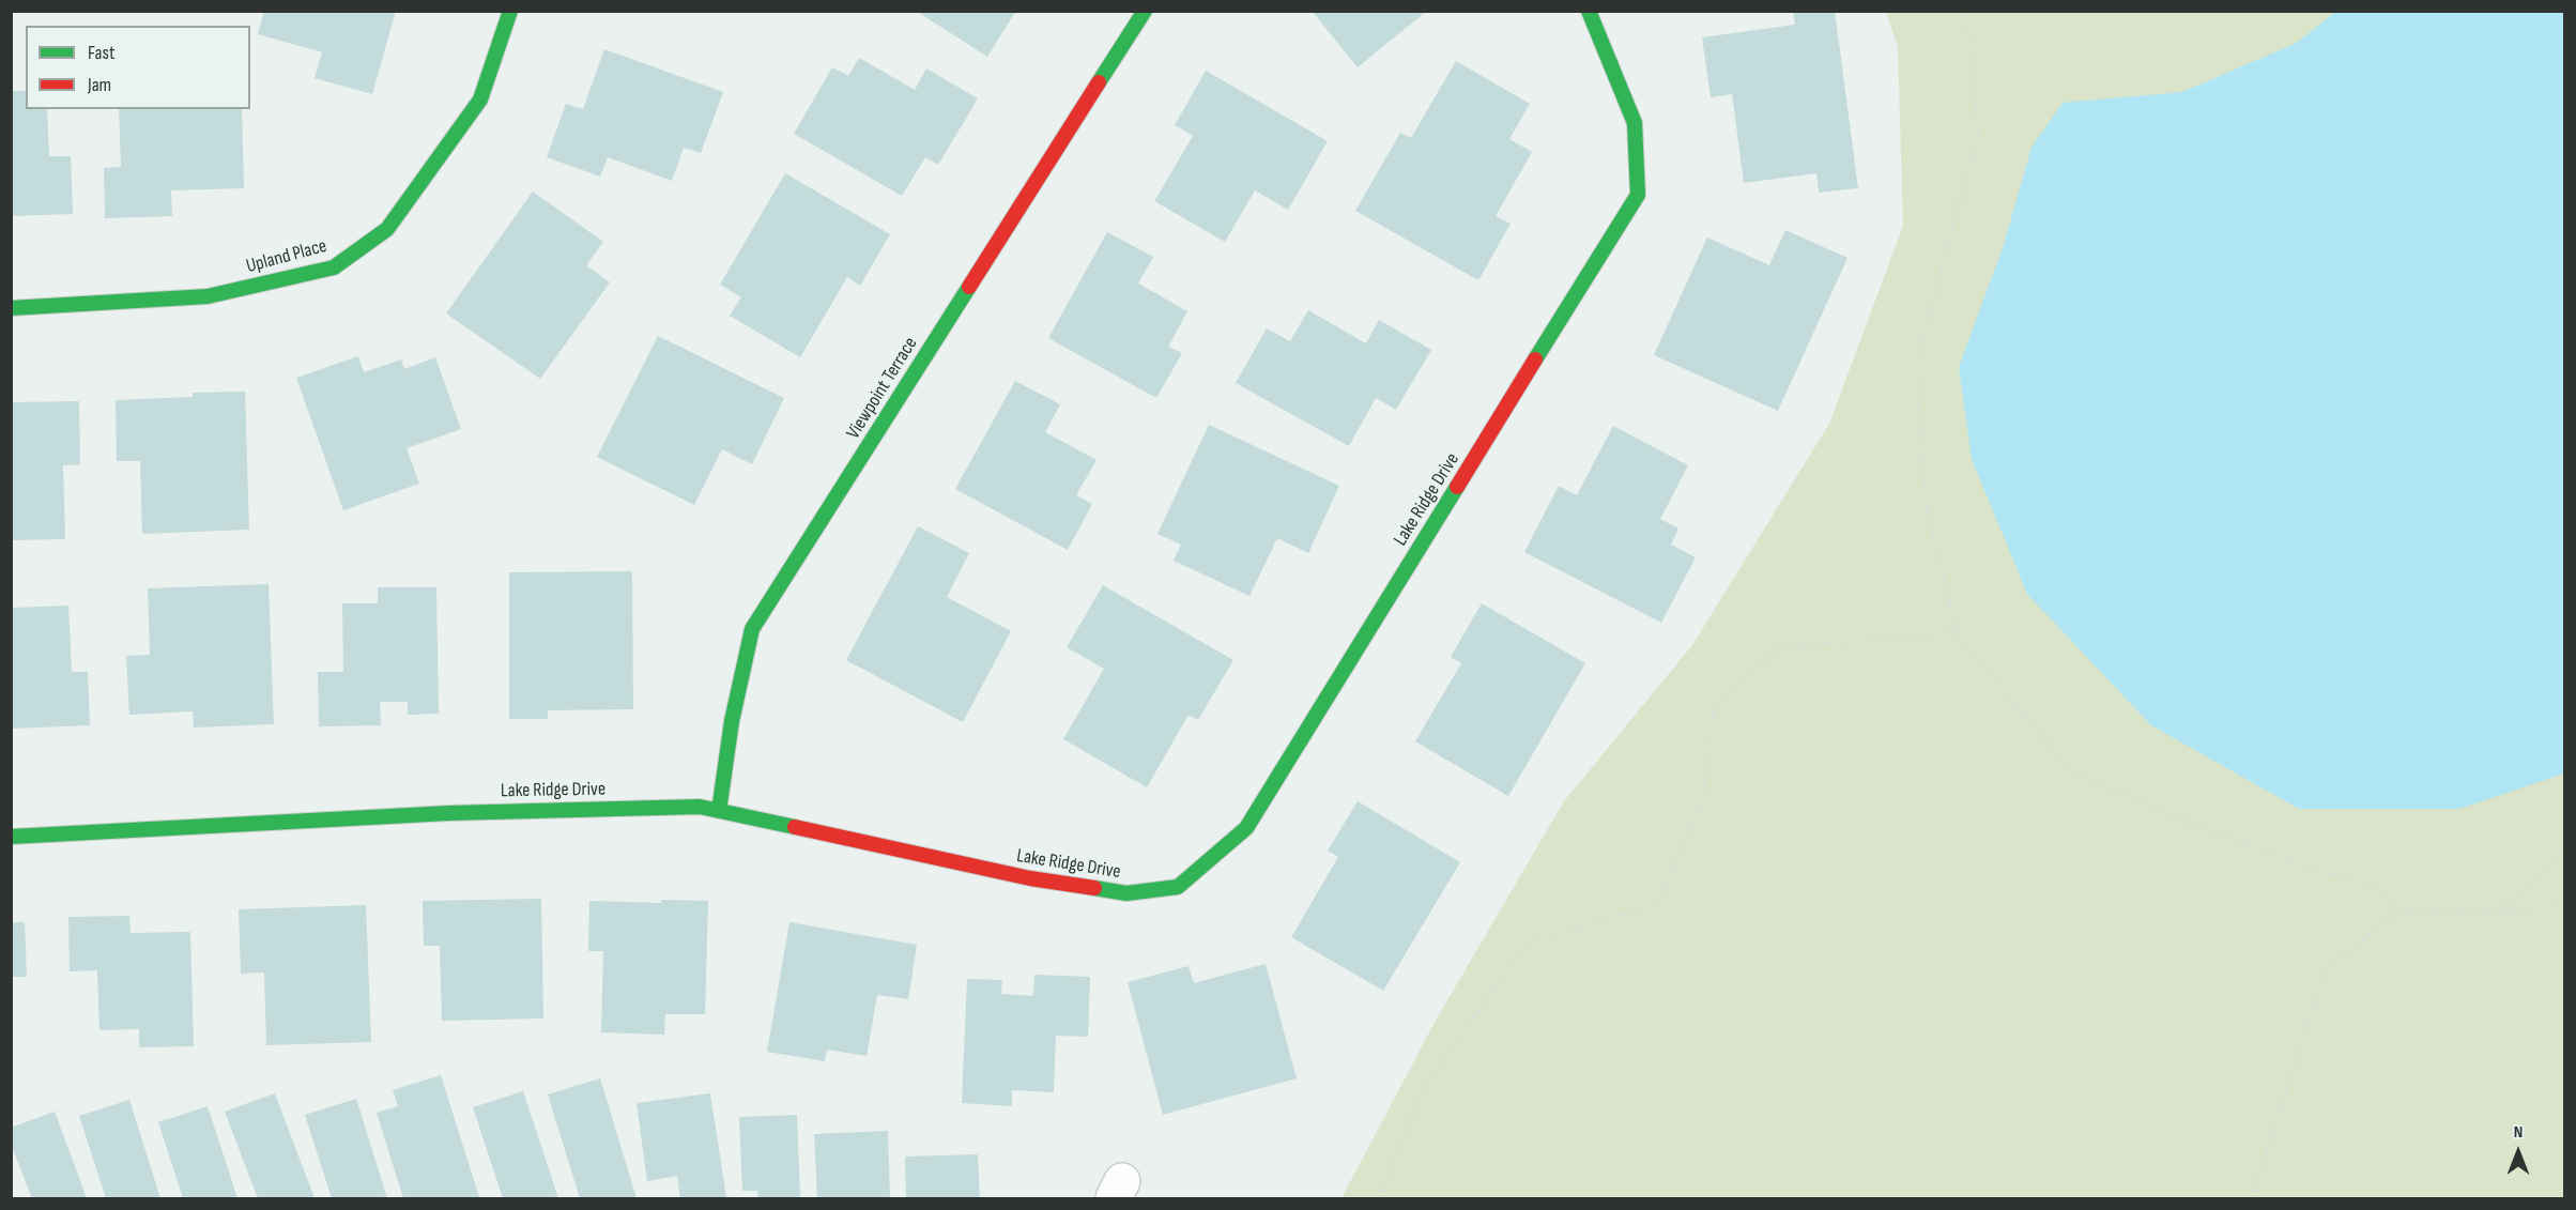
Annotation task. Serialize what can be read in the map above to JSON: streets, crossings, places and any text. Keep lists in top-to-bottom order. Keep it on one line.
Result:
{"streets":{"street":["Upland Place","Viewpoint Terrace","Lake Ridge Drive"]},"crossings":[["Viewpoint Terrace","Lake Ridge Drive"]],"legend":["Fast","Jam"],"north":"top"}
